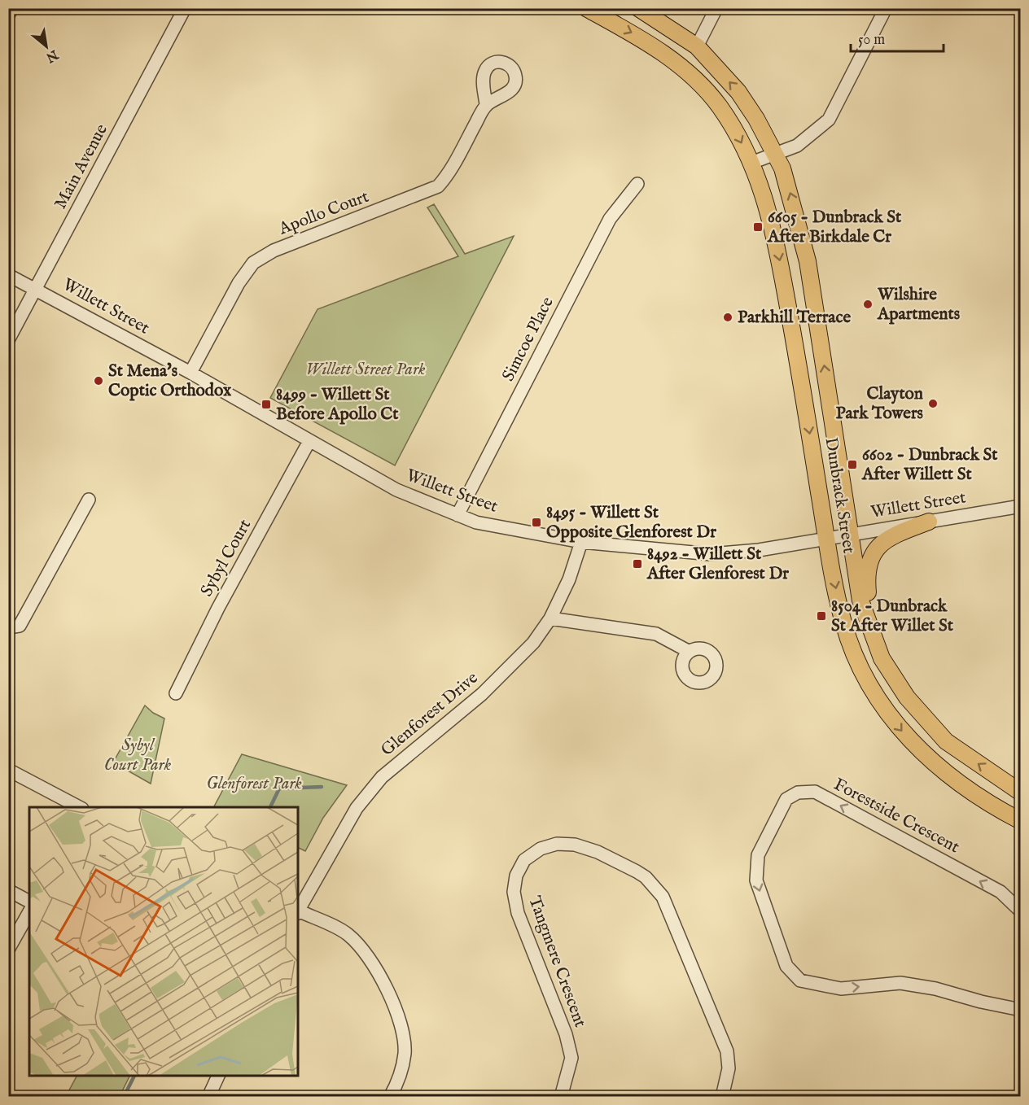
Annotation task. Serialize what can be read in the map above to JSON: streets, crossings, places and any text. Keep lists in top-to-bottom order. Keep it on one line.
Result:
{"streets":{"main road":["Dunbrack Street"],"street":["Main Avenue","Apollo Court","Willett Street","Simcoe Place","Sybyl Court","Glenforest Drive","Forestside Crescent","Tangmere Crescent"]},"crossings":[["Main Avenue","Willett Street"],["Apollo Court","Willett Street"],["Willett Street","Simcoe Place"],["Willett Street","Dunbrack Street"],["Willett Street","Sybyl Court"],["Willett Street","Glenforest Drive"]],"parks":["Willett Street Park","Sybyl Court Park","Glenforest Park"],"places":{"transit":["6605 - Dunbrack St After Birkdale Cr","8499 - Willett St Before Apollo Ct","6602 - Dunbrack St After Willett St","8495 - Willett St Opposite Glenforest Dr","8492 - Willett St After Glenforest Dr","8504 - Dunbrack St After Willet St"],"other":["Wilshire Apartments","Parkhill Terrace","St Mena's Coptic Orthodox","Clayton Park Towers"]},"scale_bar":"50 m","north":"bottom right"}
